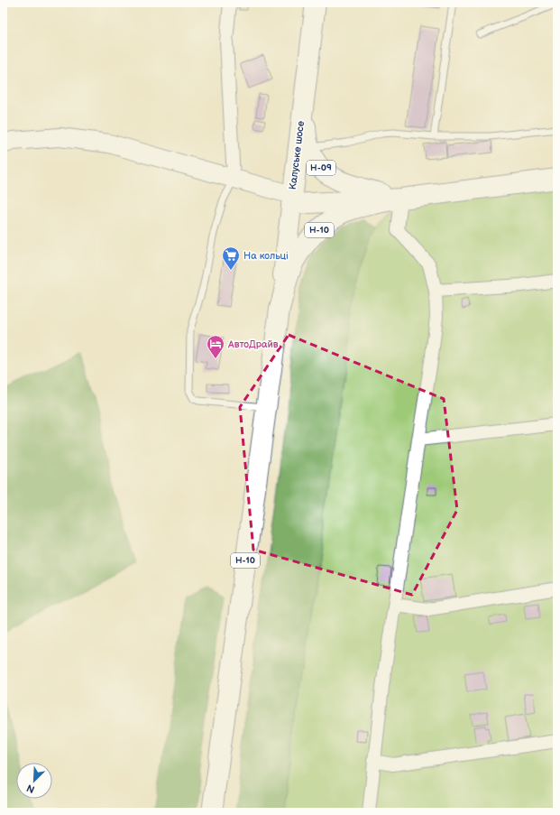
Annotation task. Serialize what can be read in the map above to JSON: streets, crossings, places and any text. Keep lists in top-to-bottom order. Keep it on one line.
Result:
{"streets":{"main road":["Калуське шосе","Н-09","Н-10"]},"crossings":[["Калуське шосе","Н-09"],["Калуське шосе","Н-10"],["Н-09","Н-10"]],"places":{"supermarket":["На кольці"],"hotel":["АвтоДрайв"]},"north":"bottom left"}
